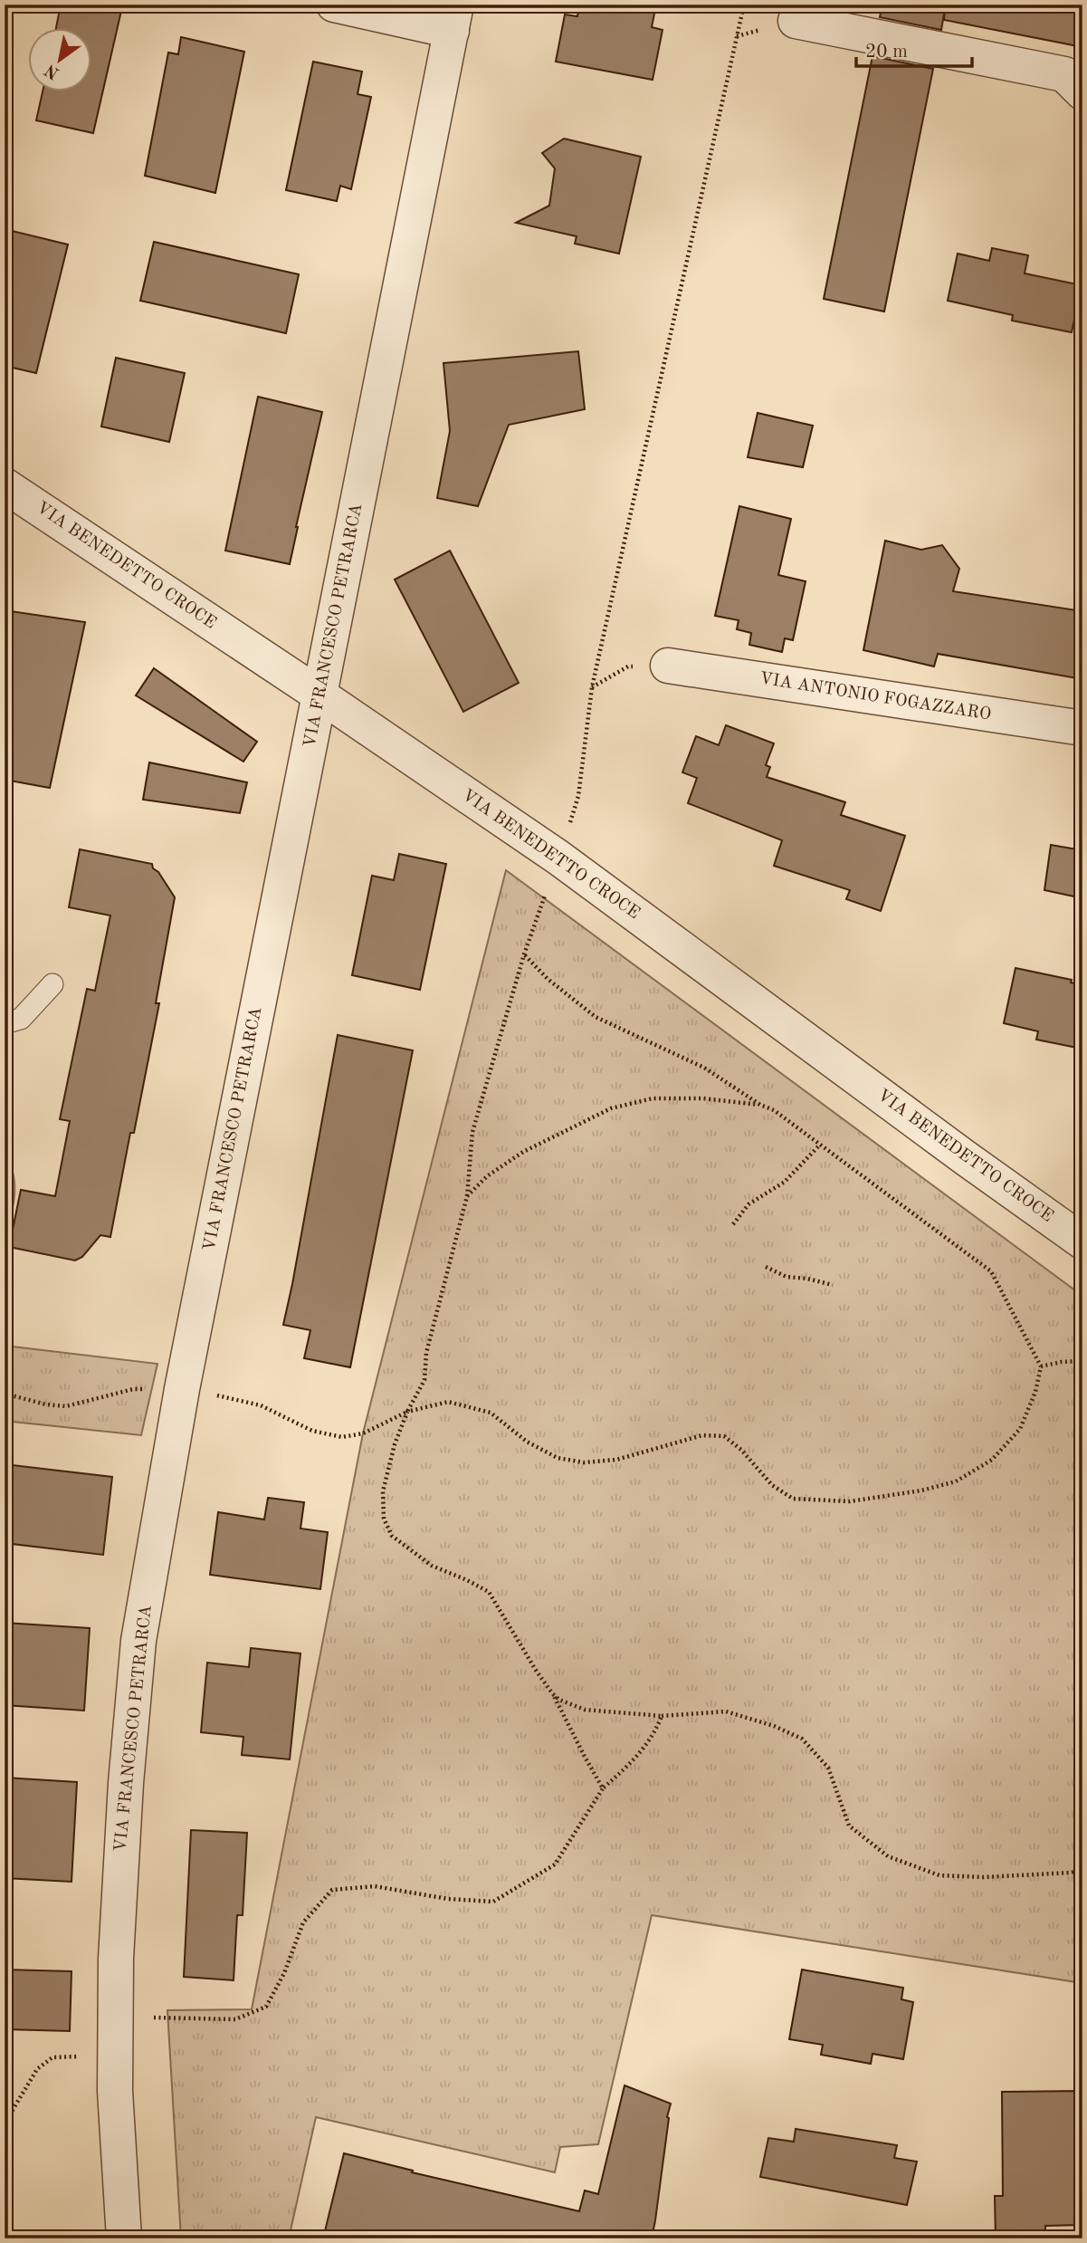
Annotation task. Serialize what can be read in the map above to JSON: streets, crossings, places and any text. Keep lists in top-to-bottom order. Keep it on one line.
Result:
{"streets":{"street":["VIA BENEDETTO CROCE","VIA FRANCESCO PETRARCA","VIA ANTONIO FOGAZZARO"]},"crossings":[["VIA BENEDETTO CROCE","VIA FRANCESCO PETRARCA"]],"scale_bar":"20 m","north":"bottom left"}
